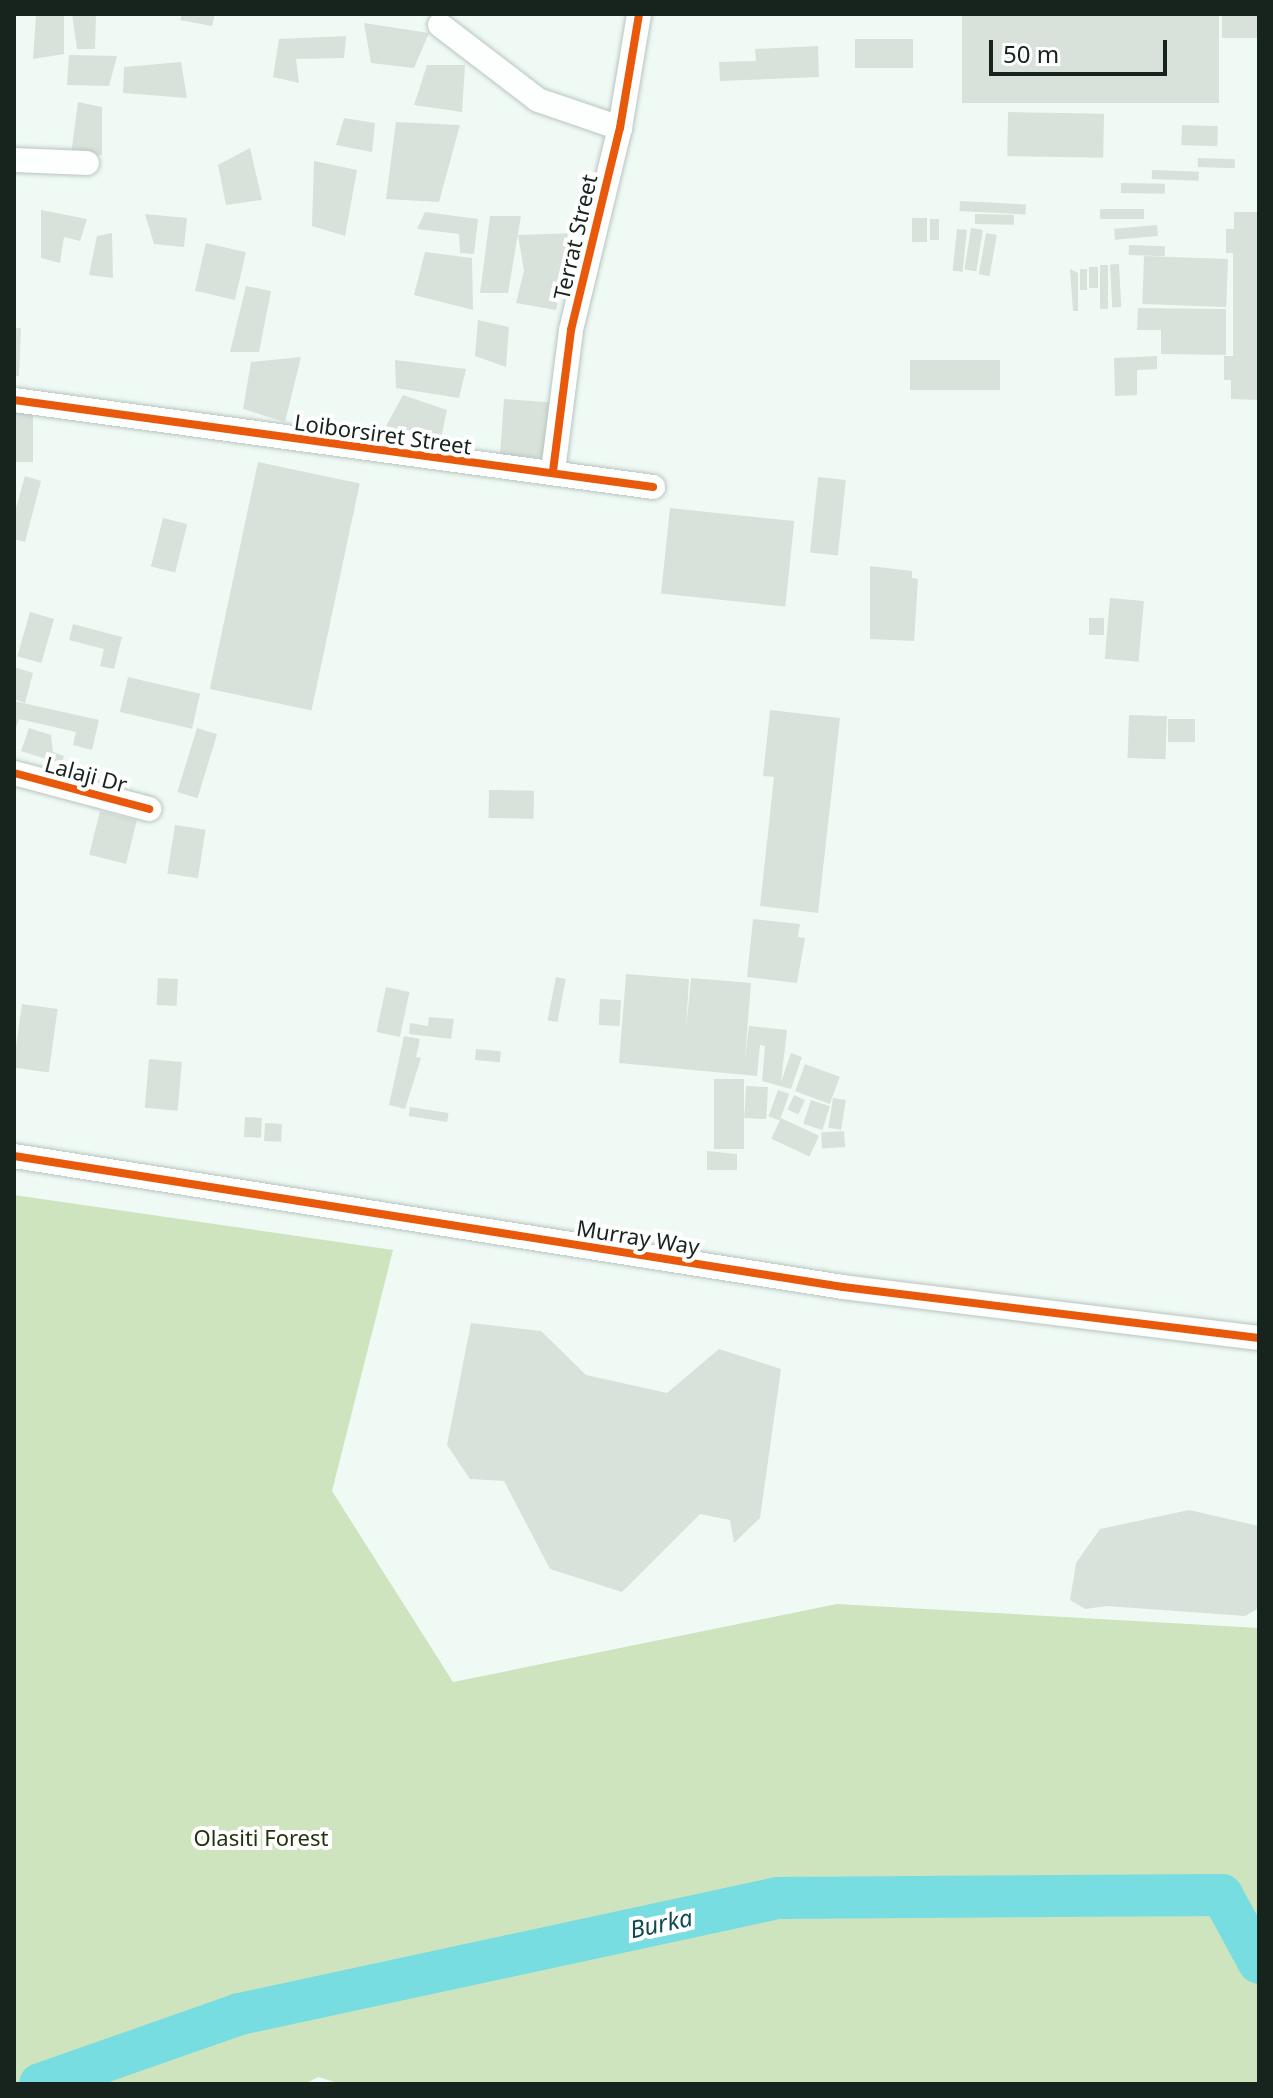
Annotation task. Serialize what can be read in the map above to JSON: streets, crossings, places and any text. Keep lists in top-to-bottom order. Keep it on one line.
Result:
{"streets":{"street":["Terrat Street","Loiborsiret Street","Lalaji Dr","Murray Way"]},"crossings":[["Terrat Street","Loiborsiret Street"]],"water":["Burka"],"parks":["Olasiti Forest"],"scale_bar":"50 m"}
